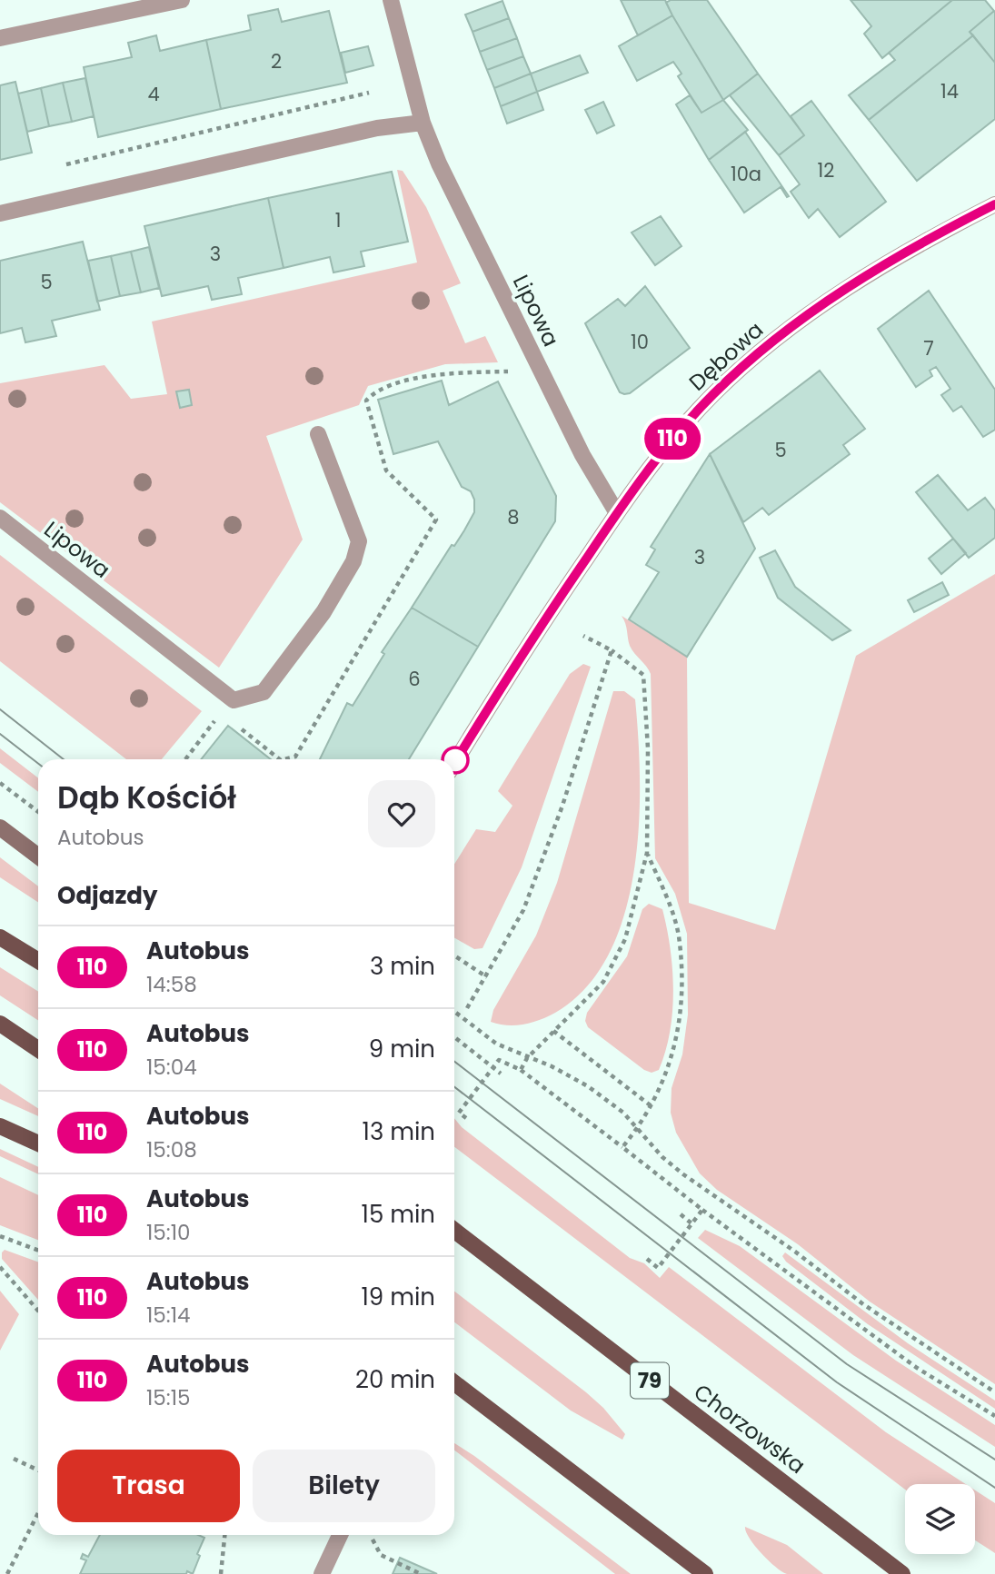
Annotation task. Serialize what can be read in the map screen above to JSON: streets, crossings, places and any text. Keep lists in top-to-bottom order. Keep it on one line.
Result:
{"streets":{"main road":["79","Chorzowska"],"street":["Lipowa","Dębowa"]},"crossings":[["Lipowa","Dębowa"]],"lines":["bus line 110"],"house_numbers":["2","14","4","12","10a","1","3","5","10","7","5","8","3","6"],"page":{"on_map":"110","heading":[["Dąb Kościół","Autobus"],"Odjazdy"],"list":[{"mark":"110","name":"Autobus","note":"14:58","value":"3 min"},{"mark":"110","name":"Autobus","note":"15:04","value":"9 min"},{"mark":"110","name":"Autobus","note":"15:08","value":"13 min"},{"mark":"110","name":"Autobus","note":"15:10","value":"15 min"},{"mark":"110","name":"Autobus","note":"15:14","value":"19 min"},{"mark":"110","name":"Autobus","note":"15:15","value":"20 min"}],"buttons":["Trasa","Bilety"]}}
